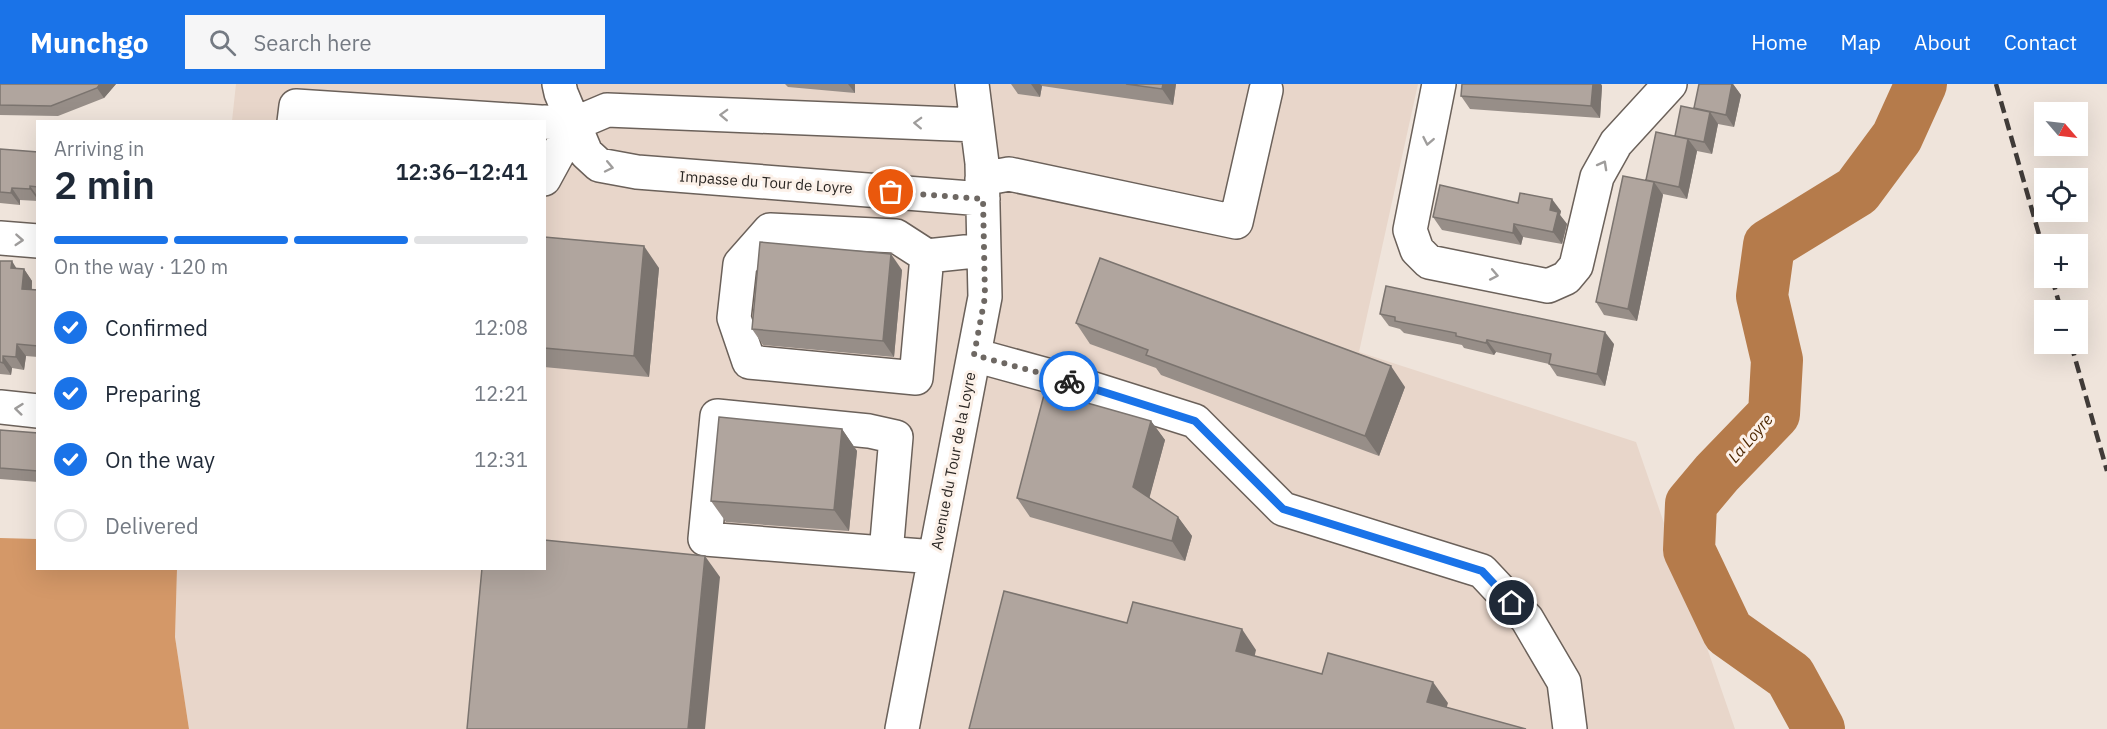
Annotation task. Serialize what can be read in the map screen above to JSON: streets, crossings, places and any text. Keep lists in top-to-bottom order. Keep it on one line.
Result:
{"streets":{"street":["Impasse du Tour de Loyre","Avenue du Tour de la Loyre"]},"crossings":[["Impasse du Tour de Loyre","Avenue du Tour de la Loyre"]],"water":["La Loyre"],"north":"bottom right","page":{"header":"Munchgo","search":"Search here","nav":["Home","Map","About","Contact"],"map_buttons":["+","−"],"heading":["2 min","Arriving in","12:36–12:41"],"bar":"On the way · 120 m","list":[["Confirmed","12:08"],["Preparing","12:21"],["On the way","12:31"],"Delivered"]}}
